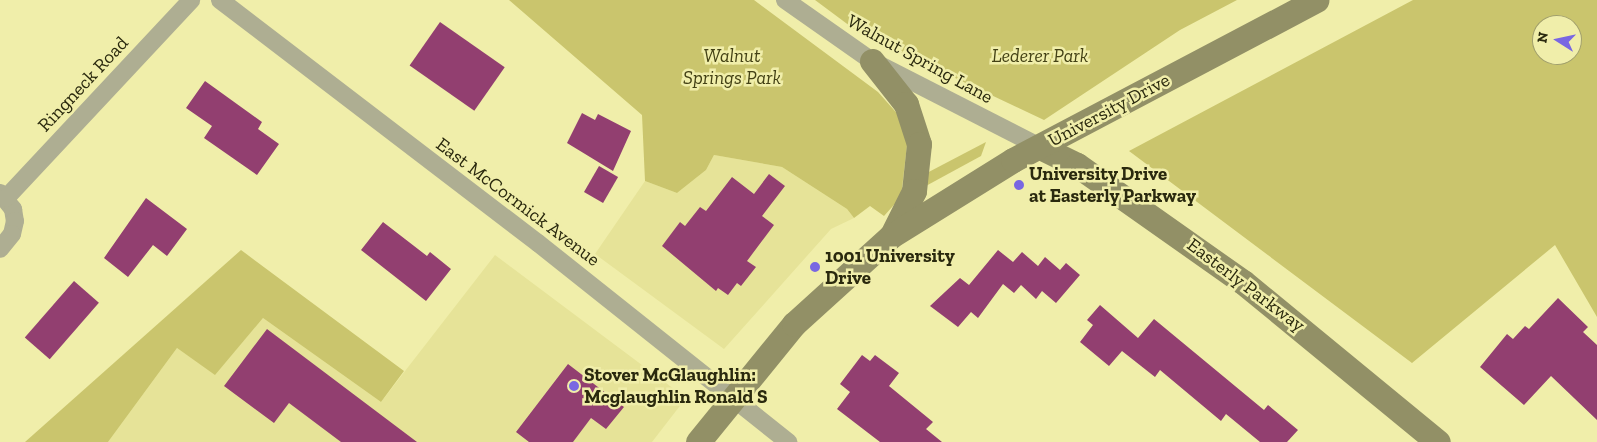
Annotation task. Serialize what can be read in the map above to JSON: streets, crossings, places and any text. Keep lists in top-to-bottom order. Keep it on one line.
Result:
{"streets":{"main road":["University Drive","Easterly Parkway"],"street":["Walnut Spring Lane","Ringneck Road","East McCormick Avenue"]},"crossings":[["Walnut Spring Lane","University Drive"],["Walnut Spring Lane","Easterly Parkway"],["University Drive","East McCormick Avenue"],["University Drive","Easterly Parkway"]],"parks":["Walnut Springs Park","Lederer Park"],"places":["University Drive at Easterly Parkway","1001 University Drive","Stover McGlaughlin: Mcglaughlin Ronald S"],"north":"left"}
